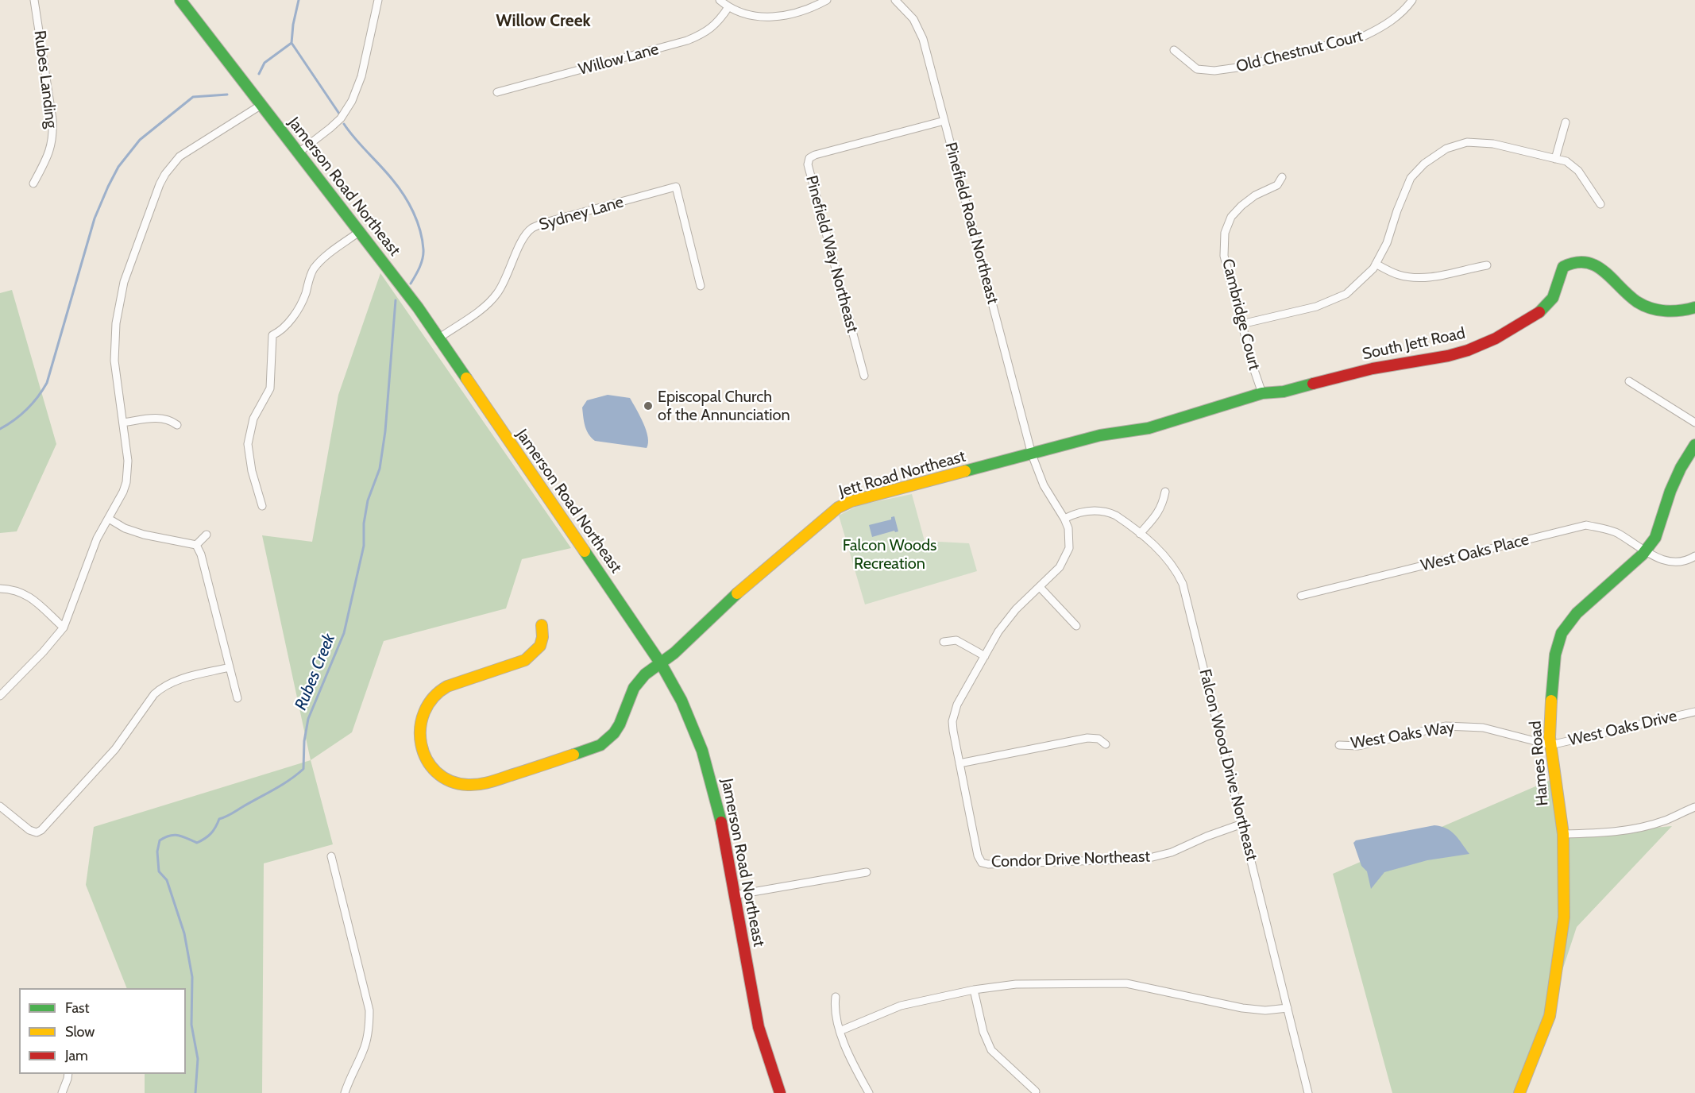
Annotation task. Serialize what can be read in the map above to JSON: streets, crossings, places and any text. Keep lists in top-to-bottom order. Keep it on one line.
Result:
{"streets":{"street":["Old Chestnut Court","Willow Lane","Rubes Landing","Jamerson Road Northeast","Sydney Lane","Pinefield Road Northeast","Pinefield Way Northeast","Cambridge Court","South Jett Road","Jett Road Northeast","West Oaks Place","West Oaks Drive","West Oaks Way","Hames Road","Falcon Wood Drive Northeast","Condor Drive Northeast"]},"crossings":[["Jamerson Road Northeast","Sydney Lane"],["Jamerson Road Northeast","Jett Road Northeast"],["Pinefield Road Northeast","Pinefield Way Northeast"],["Pinefield Road Northeast","Jett Road Northeast"],["Pinefield Road Northeast","Condor Drive Northeast"],["Cambridge Court","South Jett Road"],["South Jett Road","Jett Road Northeast"],["Jett Road Northeast","Condor Drive Northeast"],["West Oaks Place","Hames Road"],["West Oaks Drive","West Oaks Way"],["West Oaks Drive","Hames Road"],["West Oaks Way","Hames Road"],["Falcon Wood Drive Northeast","Condor Drive Northeast"]],"districts":["Willow Creek"],"water":["Rubes Creek"],"parks":["Falcon Woods Recreation"],"places":["Episcopal Church of the Annunciation"],"legend":["Fast","Slow","Jam"]}
